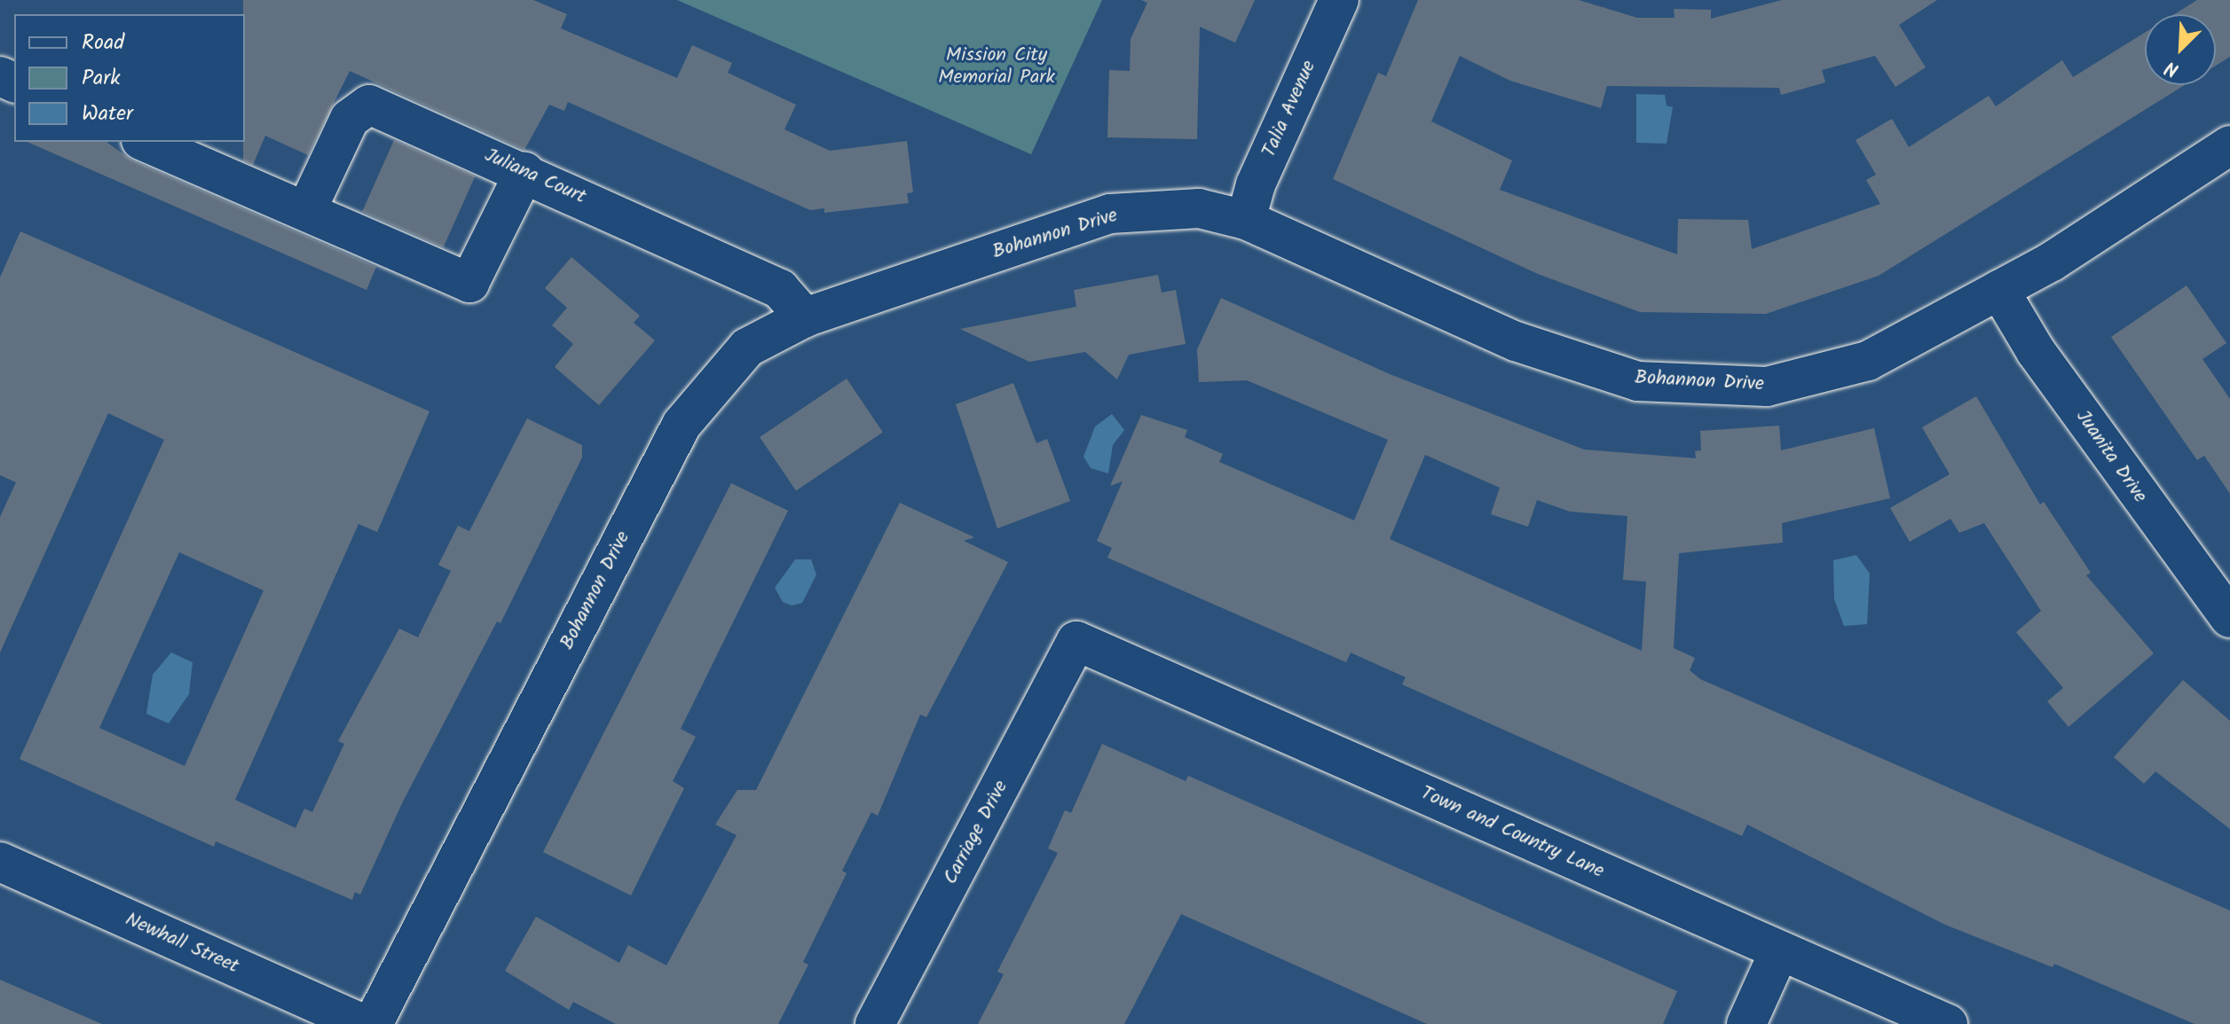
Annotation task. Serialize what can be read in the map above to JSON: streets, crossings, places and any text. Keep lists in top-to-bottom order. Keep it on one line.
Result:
{"streets":{"street":["Talia Avenue","Juliana Court","Bohannon Drive","Juanita Drive","Carriage Drive","Town and Country Lane","Newhall Street"]},"crossings":[["Talia Avenue","Bohannon Drive"],["Juliana Court","Bohannon Drive"],["Bohannon Drive","Juanita Drive"],["Carriage Drive","Town and Country Lane"]],"parks":["Mission City Memorial Park"],"legend":["Road","Park","Water"],"north":"bottom left"}
